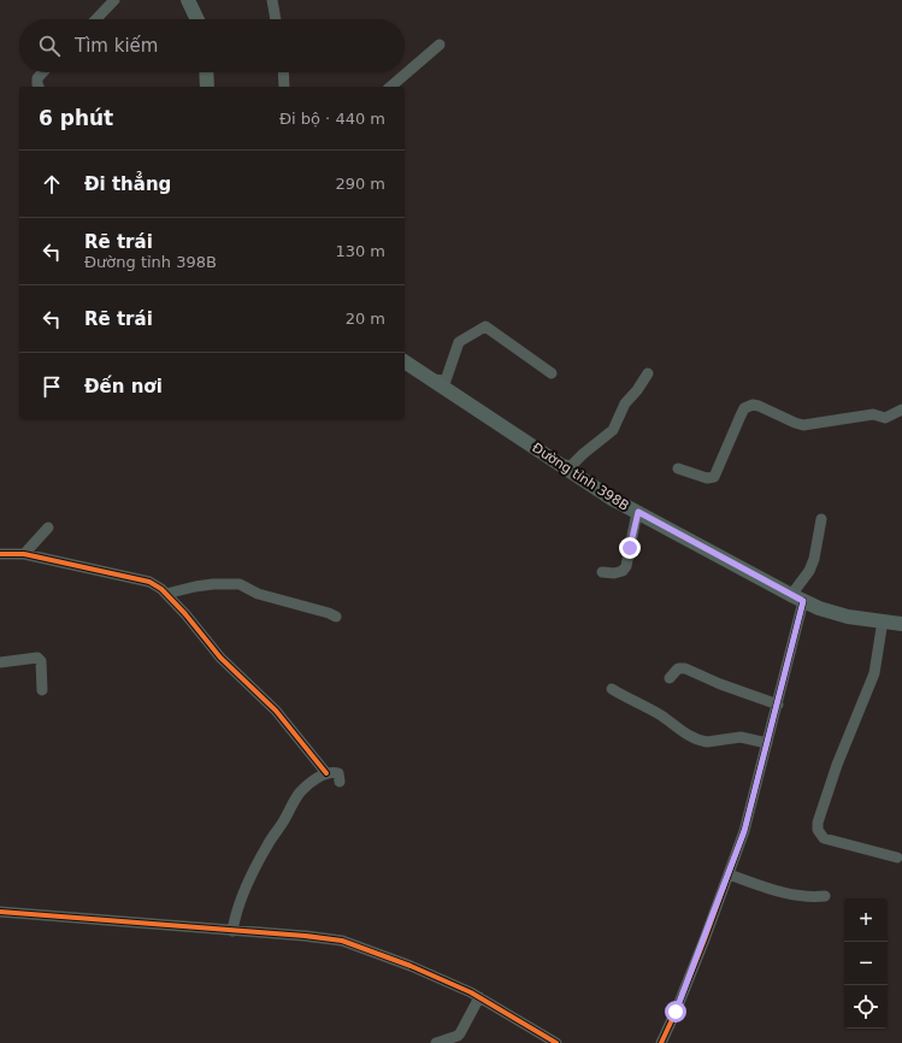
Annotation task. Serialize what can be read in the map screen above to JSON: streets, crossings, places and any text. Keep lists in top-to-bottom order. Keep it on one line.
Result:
{"streets":{"main road":["Đường tỉnh 398B"]},"page":{"search":"Tìm kiếm","heading":["6 phút","Đi bộ · 440 m"],"list":[["Đi thẳng","290 m"],["Rẽ trái","Đường tỉnh 398B","130 m"],["Rẽ trái","20 m"],"Đến nơi"],"map_buttons":["+","−"]}}
